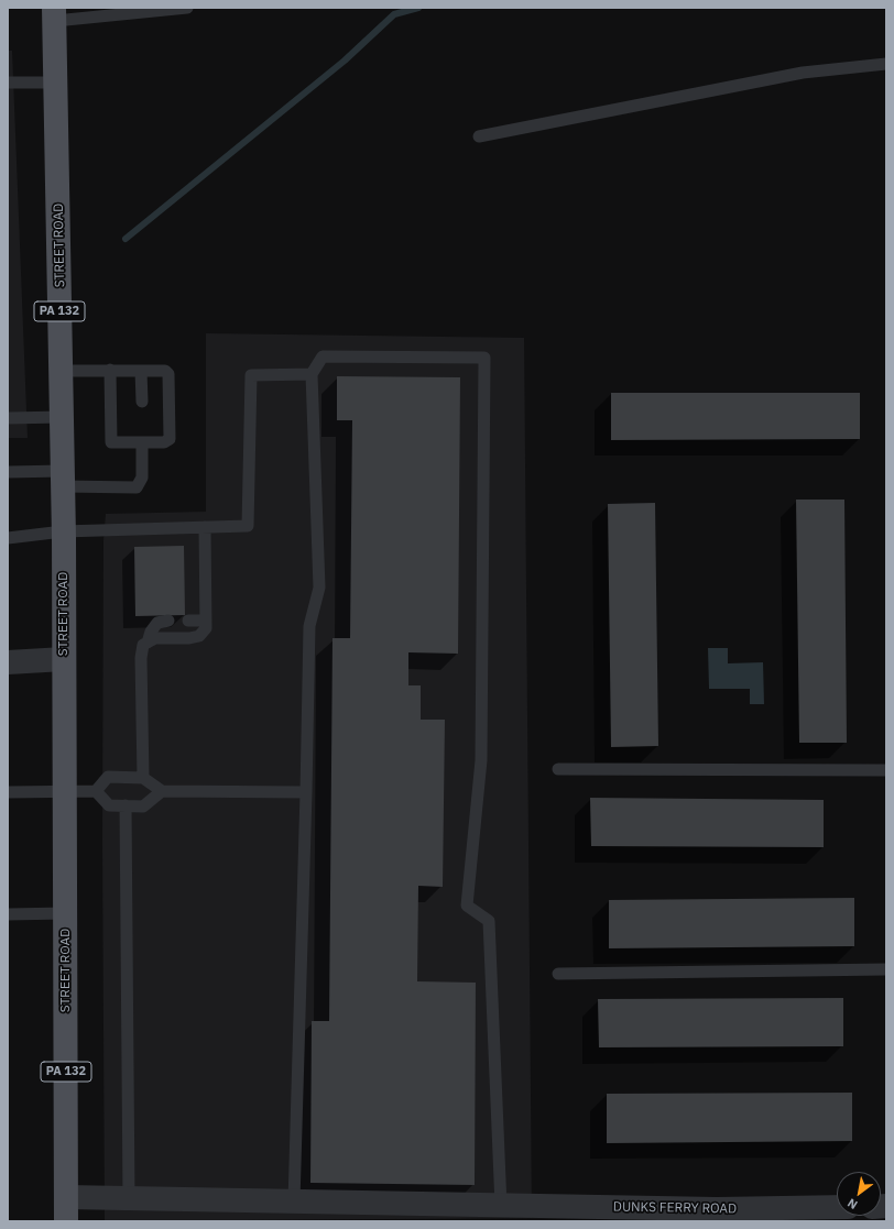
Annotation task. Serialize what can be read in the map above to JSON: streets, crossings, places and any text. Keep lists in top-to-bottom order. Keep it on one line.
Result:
{"streets":{"main road":["STREET ROAD","PA 132"],"street":["DUNKS FERRY ROAD"]},"crossings":[["STREET ROAD","DUNKS FERRY ROAD"]],"north":"bottom left"}
